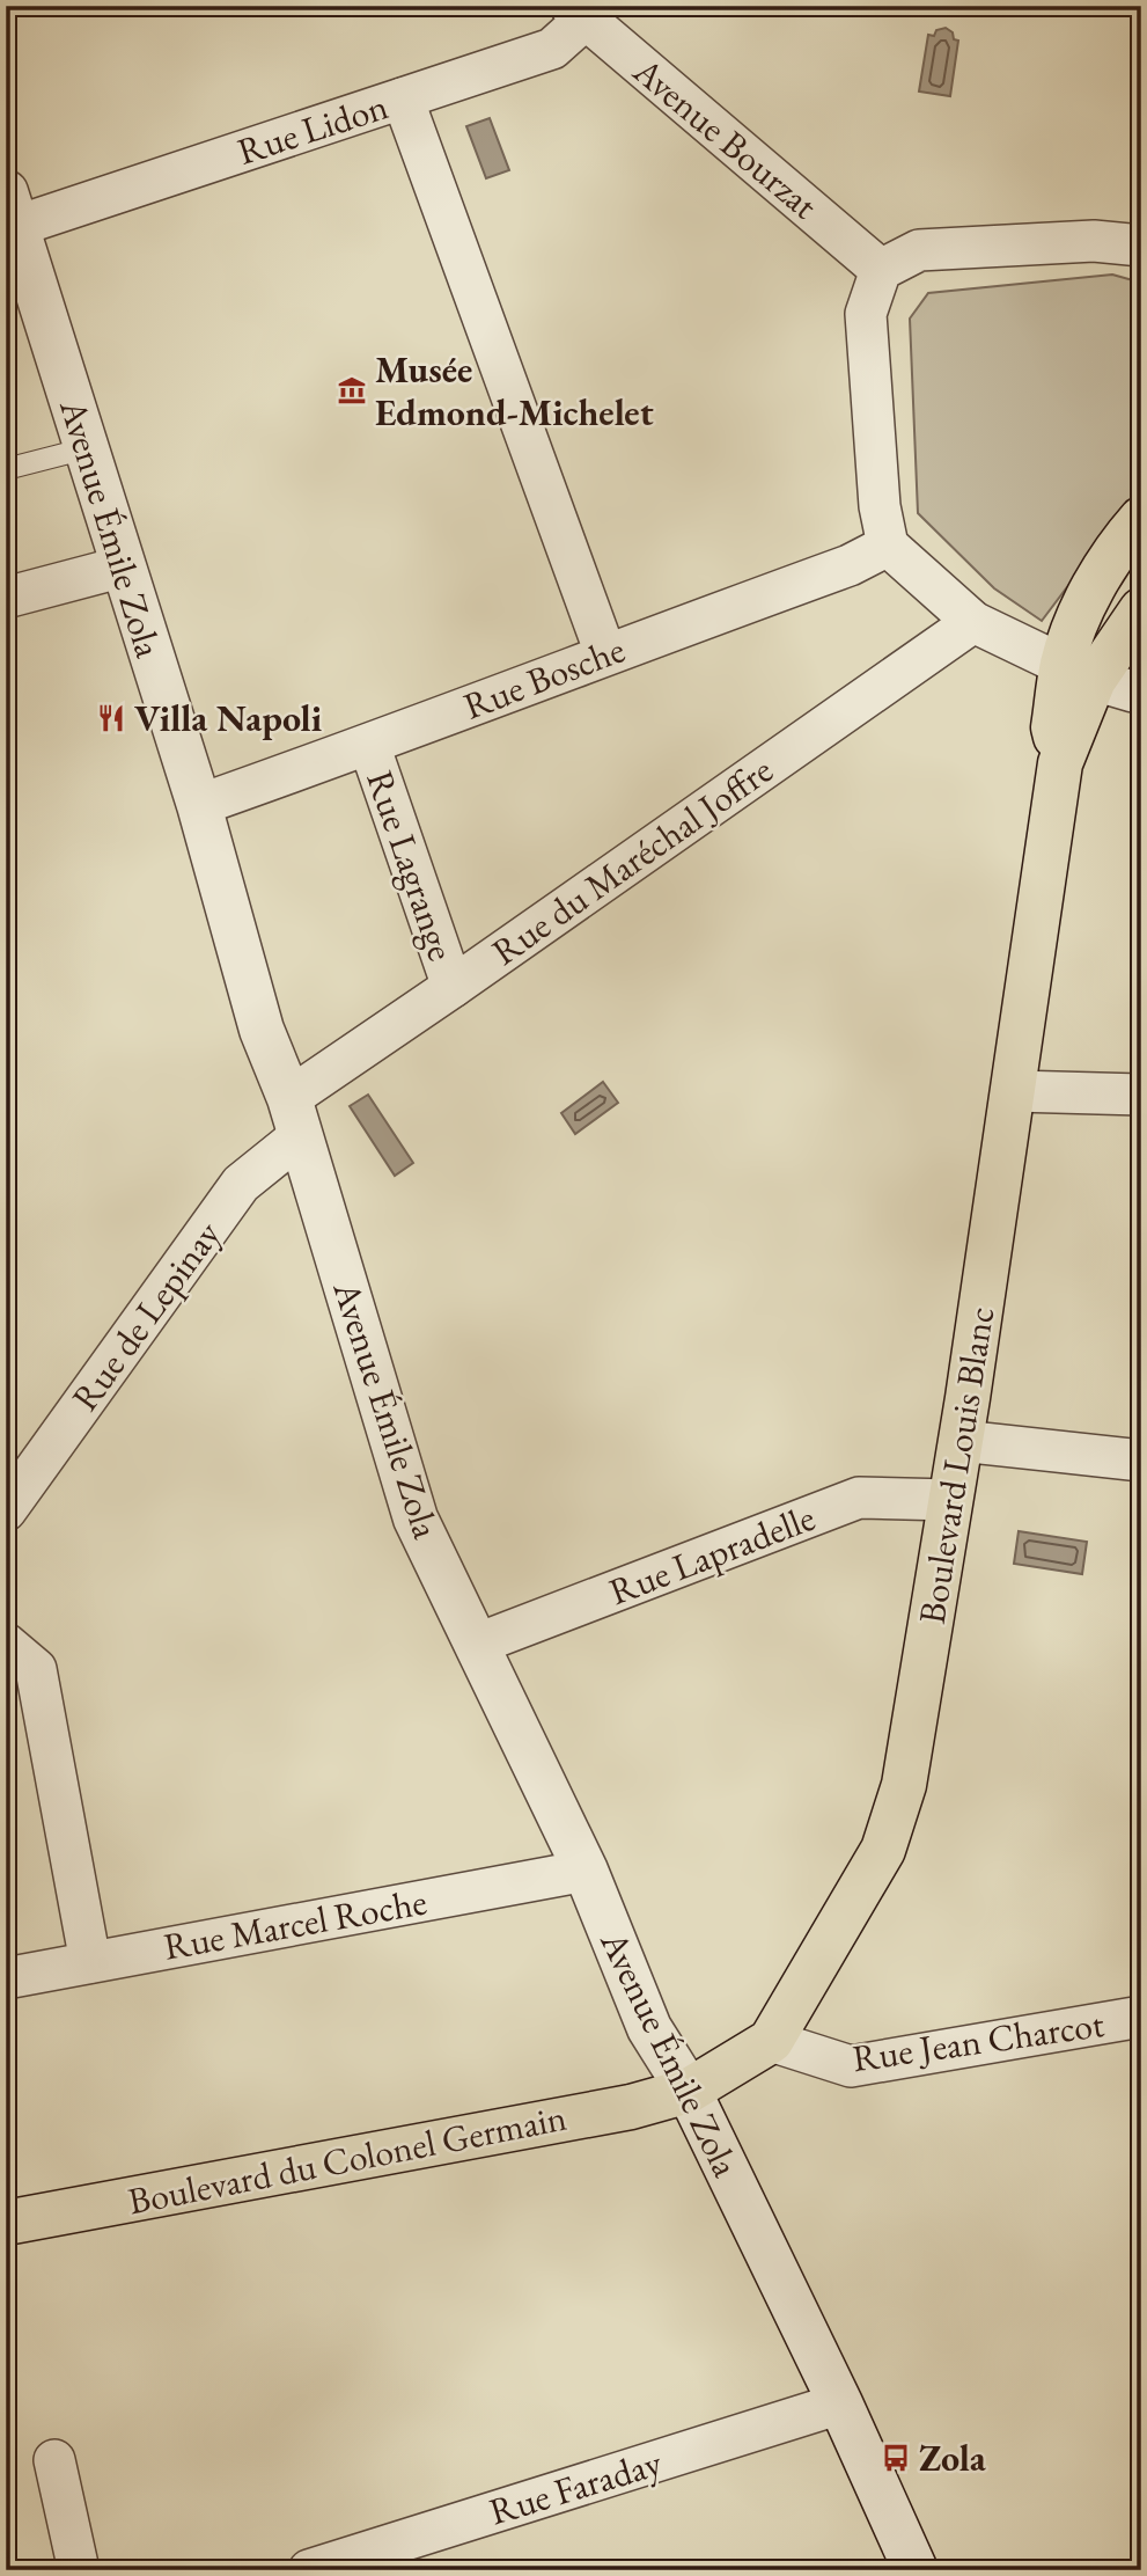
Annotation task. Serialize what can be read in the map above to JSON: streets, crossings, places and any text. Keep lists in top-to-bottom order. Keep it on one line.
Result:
{"streets":{"main road":["Boulevard Louis Blanc","Boulevard du Colonel Germain"],"street":["Rue Lidon","Avenue Bourzat","Avenue Émile Zola","Rue Bosche","Rue du Maréchal Joffre","Rue Lagrange","Rue de Lepinay","Rue Lapradelle","Rue Marcel Roche","Rue Jean Charcot","Rue Faraday"]},"crossings":[["Rue Lidon","Avenue Bourzat"],["Rue Lidon","Avenue Émile Zola"],["Avenue Émile Zola","Rue Bosche"],["Avenue Émile Zola","Rue du Maréchal Joffre"],["Avenue Émile Zola","Rue de Lepinay"],["Avenue Émile Zola","Boulevard Louis Blanc"],["Avenue Émile Zola","Rue Lapradelle"],["Avenue Émile Zola","Rue Marcel Roche"],["Avenue Émile Zola","Boulevard du Colonel Germain"],["Avenue Émile Zola","Rue Faraday"],["Rue Bosche","Rue Lagrange"],["Rue du Maréchal Joffre","Rue Lagrange"],["Rue du Maréchal Joffre","Rue de Lepinay"],["Boulevard Louis Blanc","Rue Lapradelle"],["Boulevard Louis Blanc","Rue Jean Charcot"],["Boulevard Louis Blanc","Boulevard du Colonel Germain"]],"places":{"museum":["Musée Edmond-Michelet"],"restaurant":["Villa Napoli"],"bus stop":["Zola"]}}
